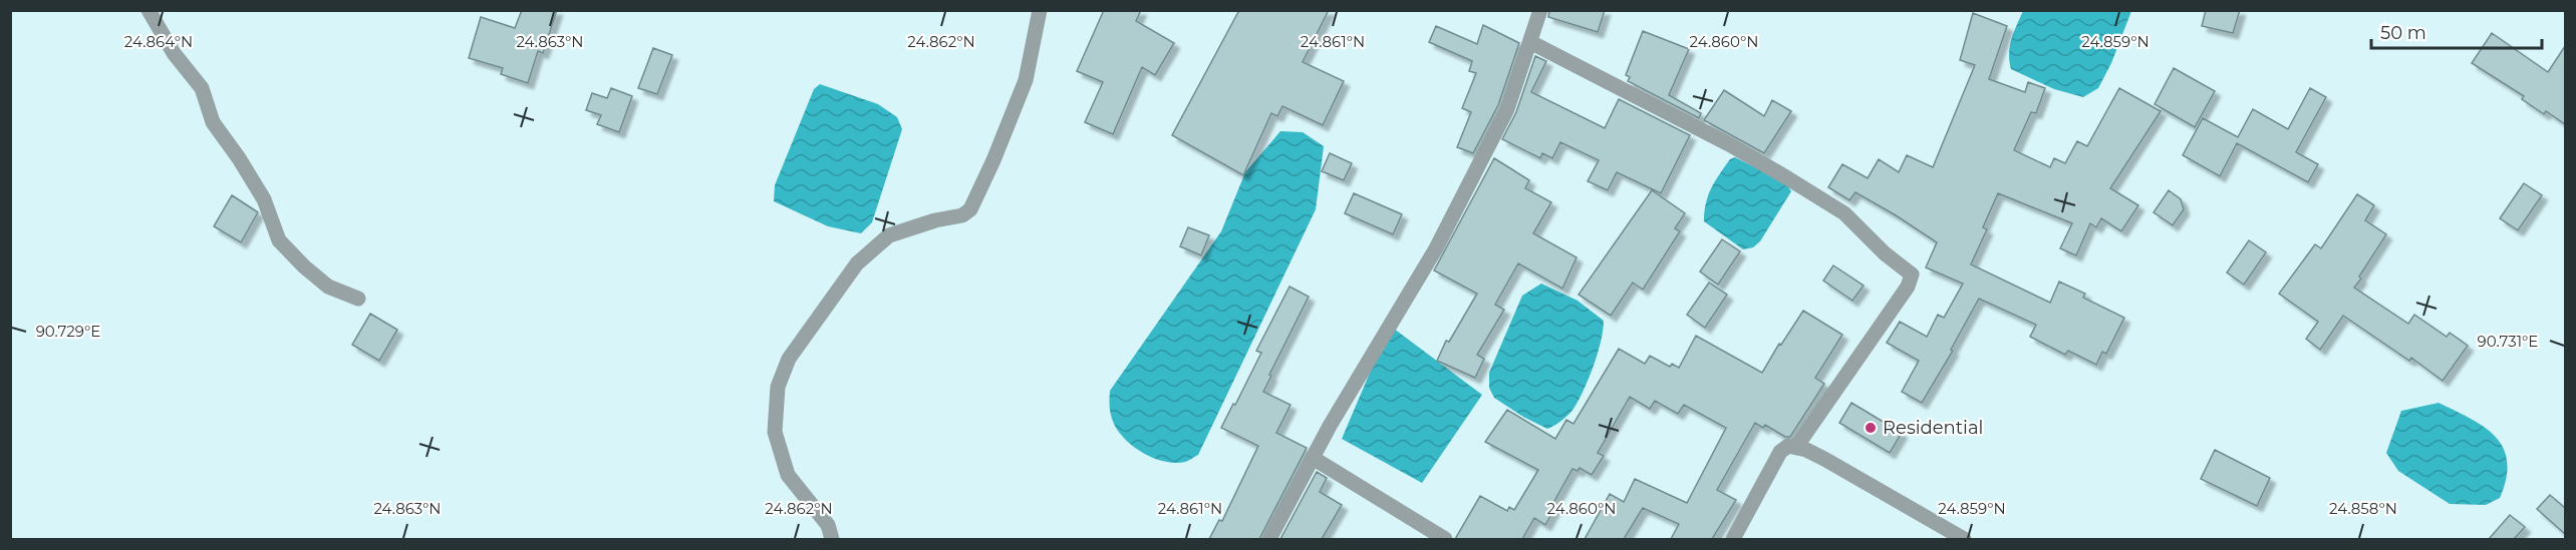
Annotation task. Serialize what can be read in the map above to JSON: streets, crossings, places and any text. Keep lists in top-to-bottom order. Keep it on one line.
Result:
{"places":["Residential"],"scale_bar":"50 m","coordinates":["24.864°N","24.863°N","24.862°N","24.861°N","24.860°N","24.859°N","90.729°E","90.731°E","24.858°N"]}
